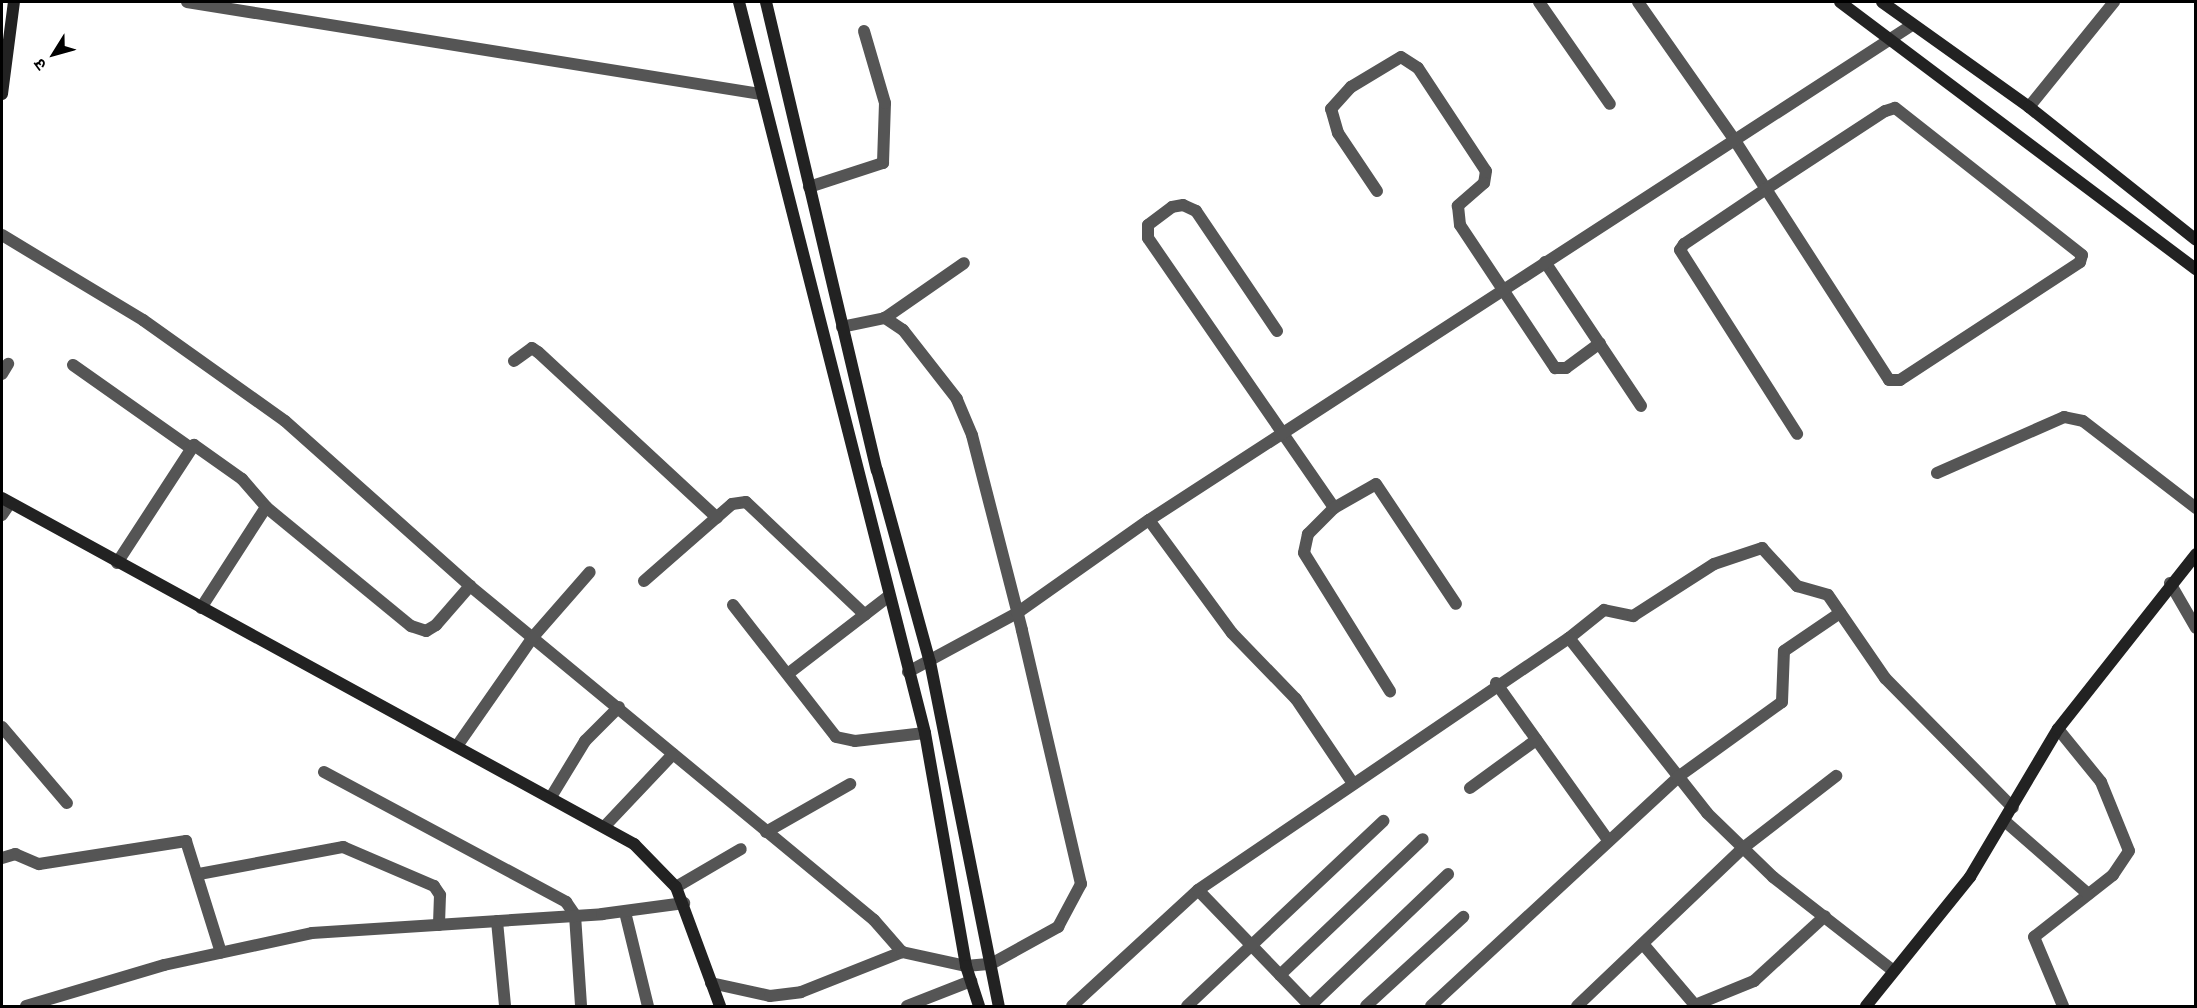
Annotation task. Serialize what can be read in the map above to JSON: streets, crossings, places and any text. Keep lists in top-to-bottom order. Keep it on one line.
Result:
{"north":"bottom left"}
